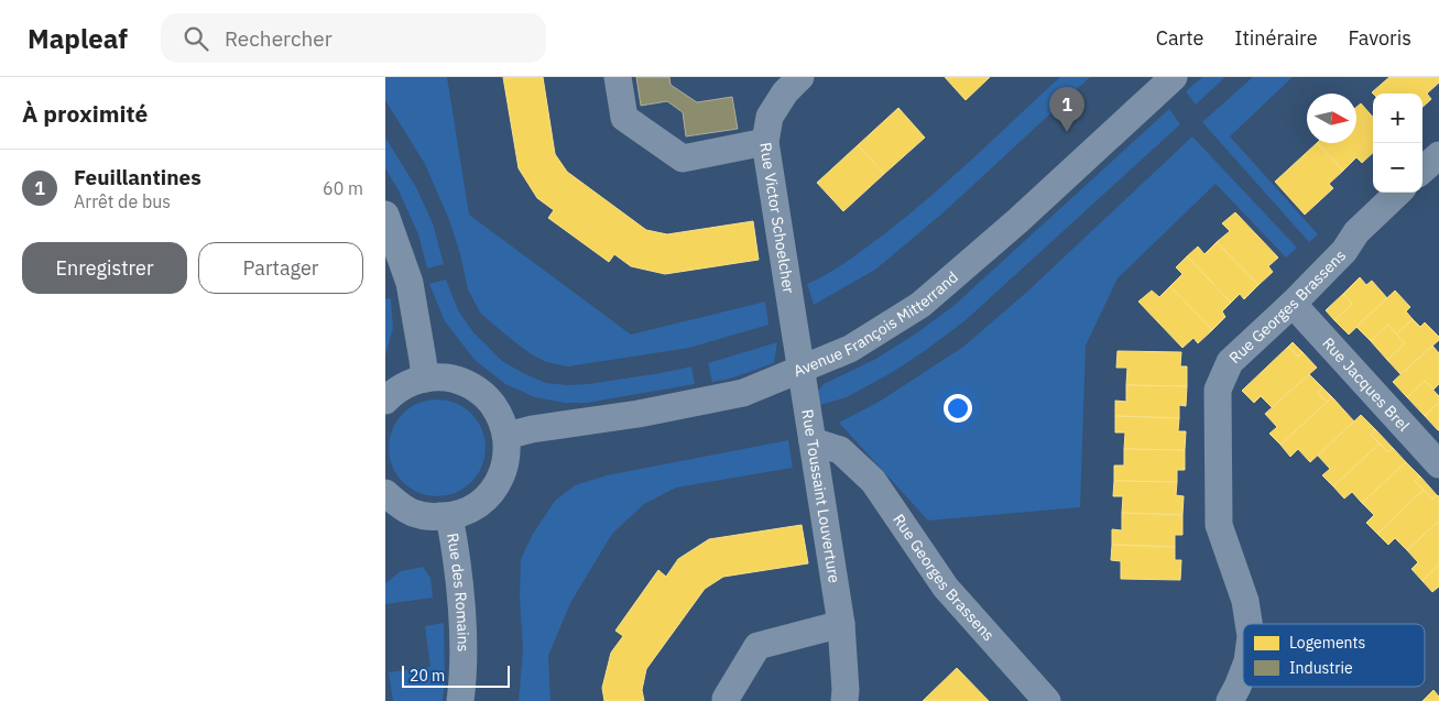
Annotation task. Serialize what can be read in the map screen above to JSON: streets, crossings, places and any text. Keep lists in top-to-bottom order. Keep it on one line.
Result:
{"streets":{"street":["Rue Victor Schoelcher","Rue Georges Brassens","Avenue François Mitterrand","Rue Jacques Brel","Rue Toussaint Louverture","Rue des Romains"]},"crossings":[["Rue Victor Schoelcher","Avenue François Mitterrand"],["Rue Victor Schoelcher","Rue Toussaint Louverture"],["Rue Georges Brassens","Rue Jacques Brel"],["Rue Georges Brassens","Rue Toussaint Louverture"],["Avenue François Mitterrand","Rue Toussaint Louverture"]],"legend":["Logements","Industrie"],"scale_bar":"20 m","north":"right","page":{"header":"Mapleaf","search":"Rechercher","nav":["Carte","Itinéraire","Favoris"],"heading":"À proximité","pins":"1","map_buttons":["+","−"],"list":[{"mark":"1","name":"Feuillantines","note":"Arrêt de bus","value":"60 m"}],"buttons":["Enregistrer","Partager"],"scale":"20 m"}}
